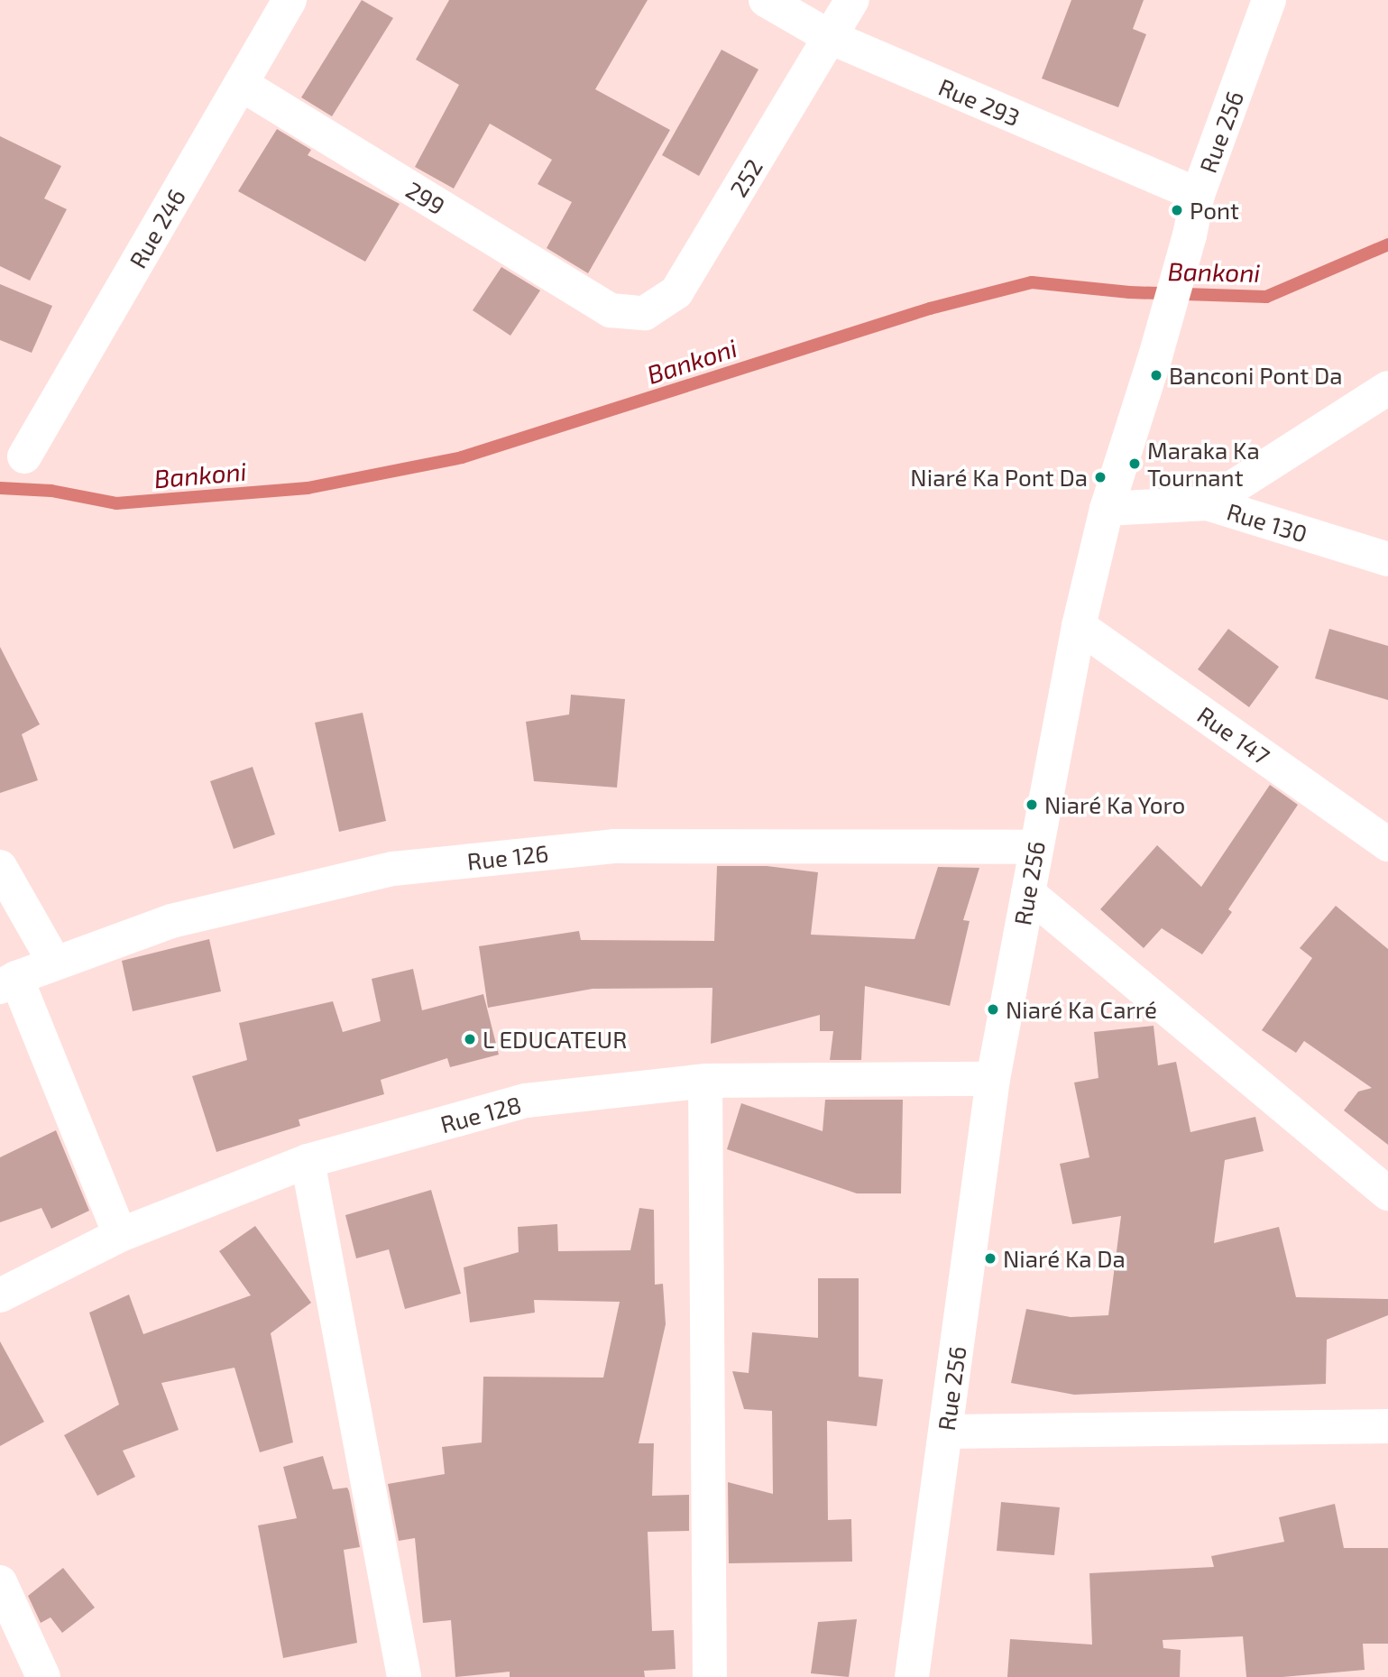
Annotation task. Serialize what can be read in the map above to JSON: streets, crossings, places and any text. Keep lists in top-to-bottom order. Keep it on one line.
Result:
{"streets":{"street":["Rue 293","Rue 256","252","299","Rue 246","Rue 130","Rue 147","Rue 126","Rue 128"]},"crossings":[["Rue 293","Rue 256"],["Rue 293","252"],["Rue 256","Rue 130"],["Rue 256","Rue 147"],["Rue 256","Rue 126"],["Rue 256","Rue 128"],["252","299"],["299","Rue 246"]],"water":["Bankoni"],"places":["Pont","Banconi Pont Da","Maraka Ka Tournant","Niaré Ka Pont Da","Niaré Ka Yoro","Niaré Ka Carré","L EDUCATEUR","Niaré Ka Da"]}
